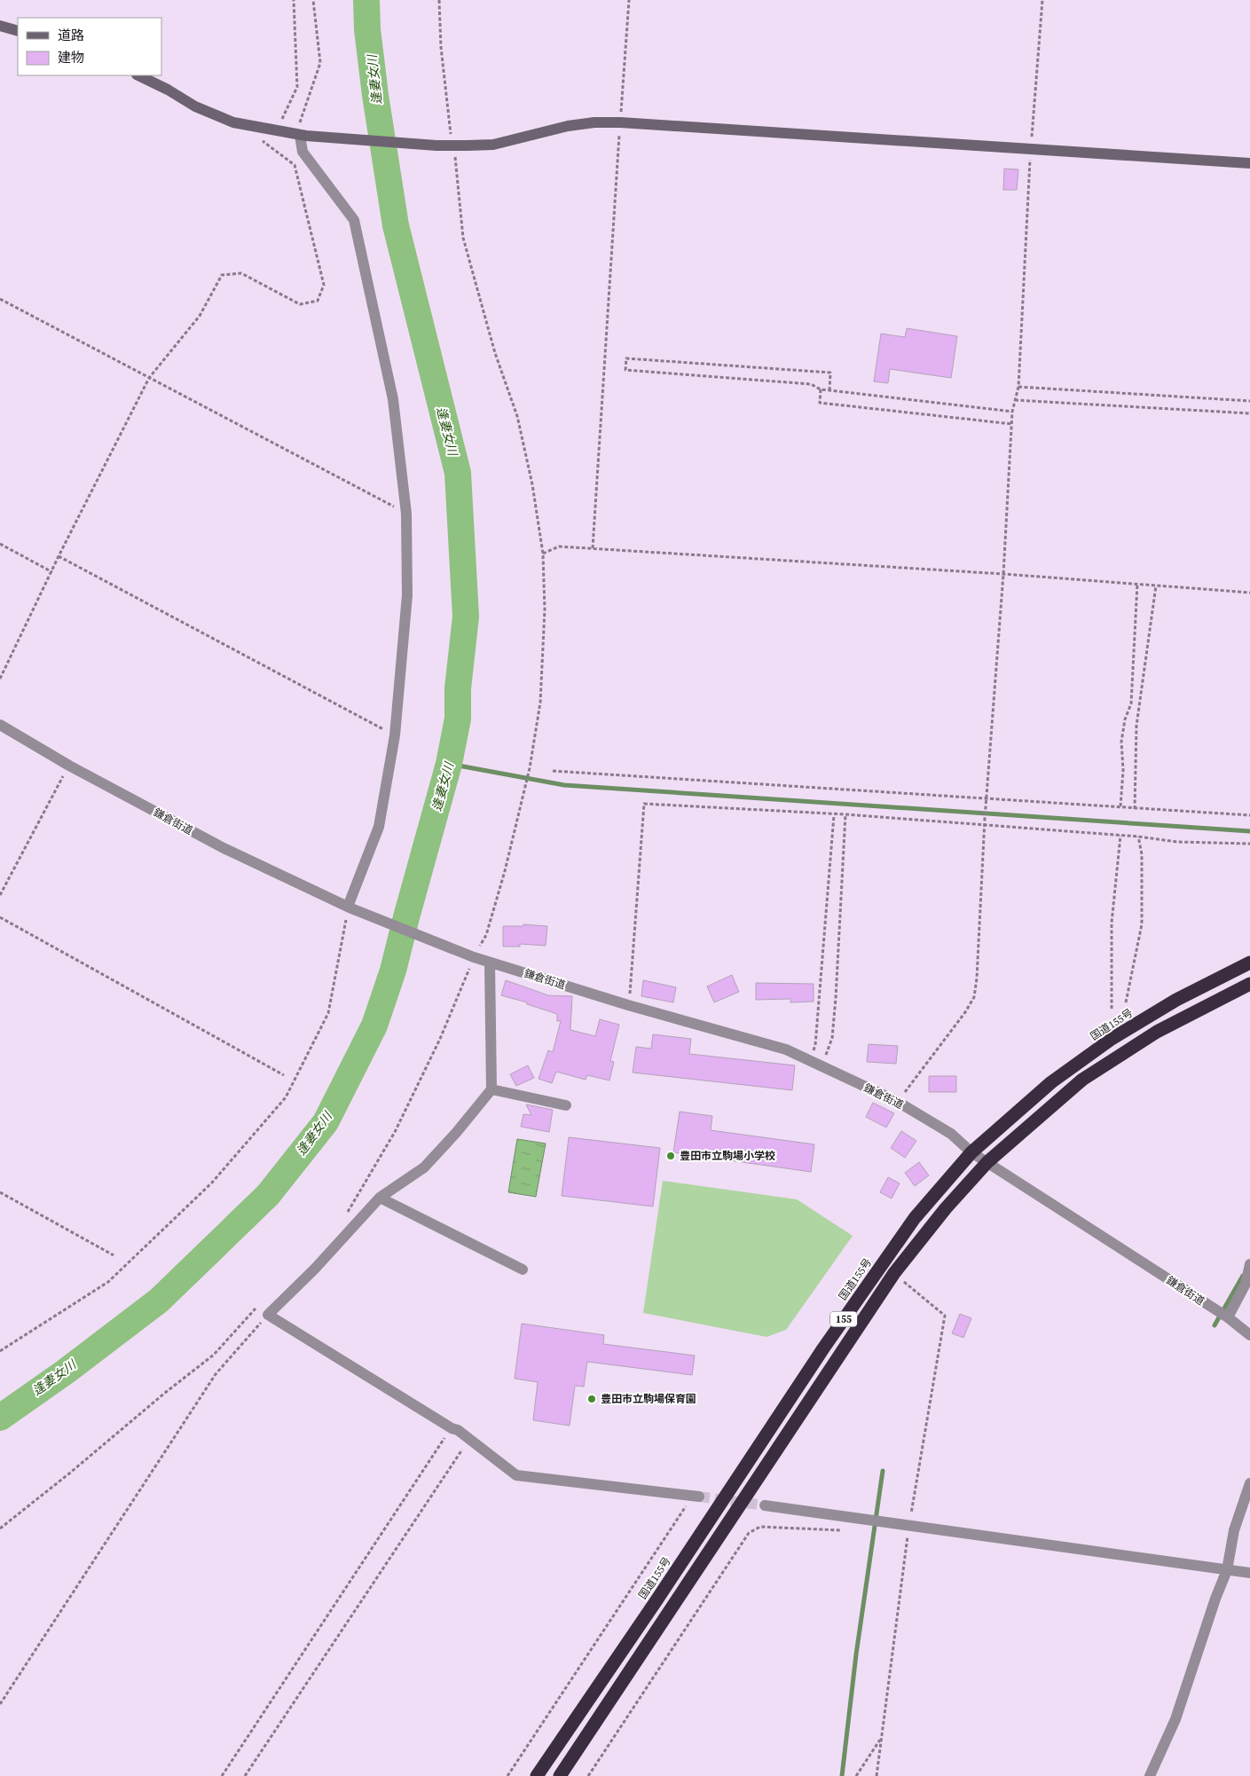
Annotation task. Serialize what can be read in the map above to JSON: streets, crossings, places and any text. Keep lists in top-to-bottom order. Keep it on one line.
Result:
{"streets":{"highway":["国道155号","155"],"street":["鎌倉街道"]},"crossings":[["鎌倉街道","国道155号"],["鎌倉街道","155"]],"water":["逢妻女川"],"places":["豊田市立駒場小学校","豊田市立駒場保育園"],"legend":["道路","建物"]}
